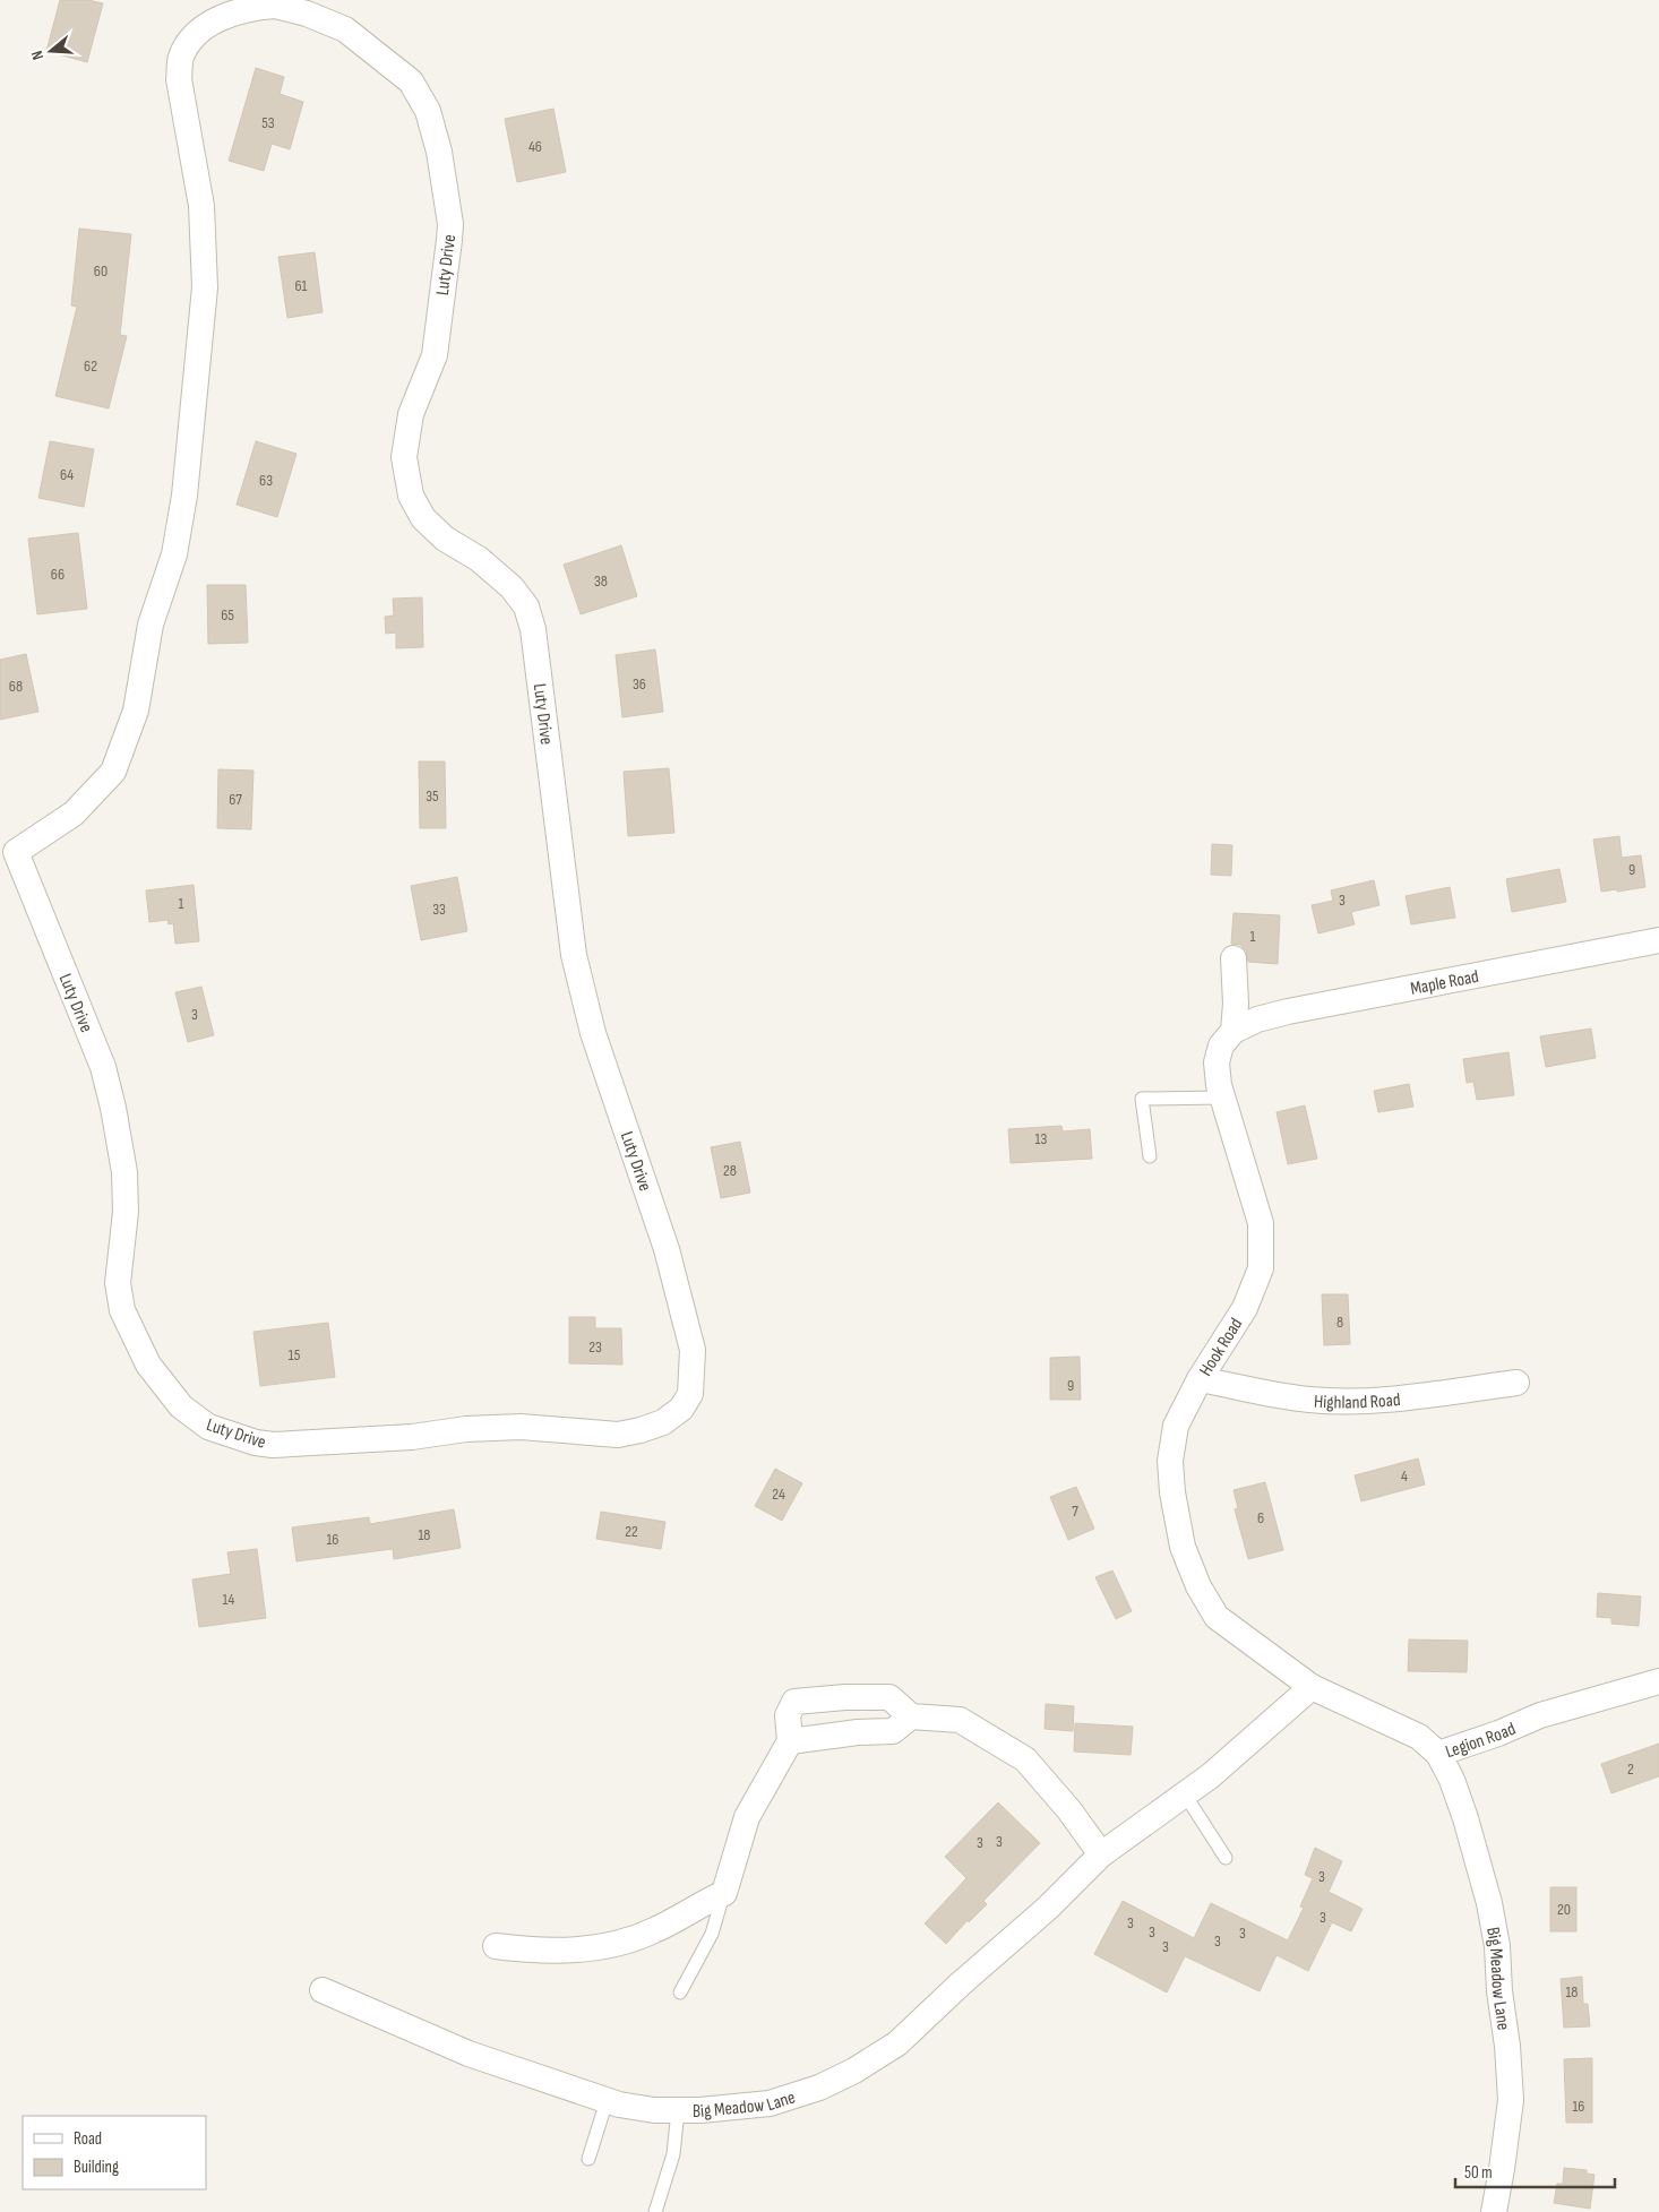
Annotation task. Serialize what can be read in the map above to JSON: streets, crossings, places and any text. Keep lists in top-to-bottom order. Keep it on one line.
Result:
{"streets":{"street":["Luty Drive","Maple Road","Hook Road","Highland Road","Legion Road","Big Meadow Lane"]},"crossings":[["Maple Road","Hook Road"],["Hook Road","Highland Road"],["Hook Road","Legion Road"],["Hook Road","Big Meadow Lane"],["Legion Road","Big Meadow Lane"]],"house_numbers":["53","46","60","61","62","64","63","66","38","65","36","68","35","67","9","3","1","33","1","3","13","28","8","23","15","9","4","24","7","6","22","18","16","14","2","3","3","3","20","3","3","3","3","3","3","18","16"],"legend":["Road","Building"],"scale_bar":"50 m","north":"left"}
